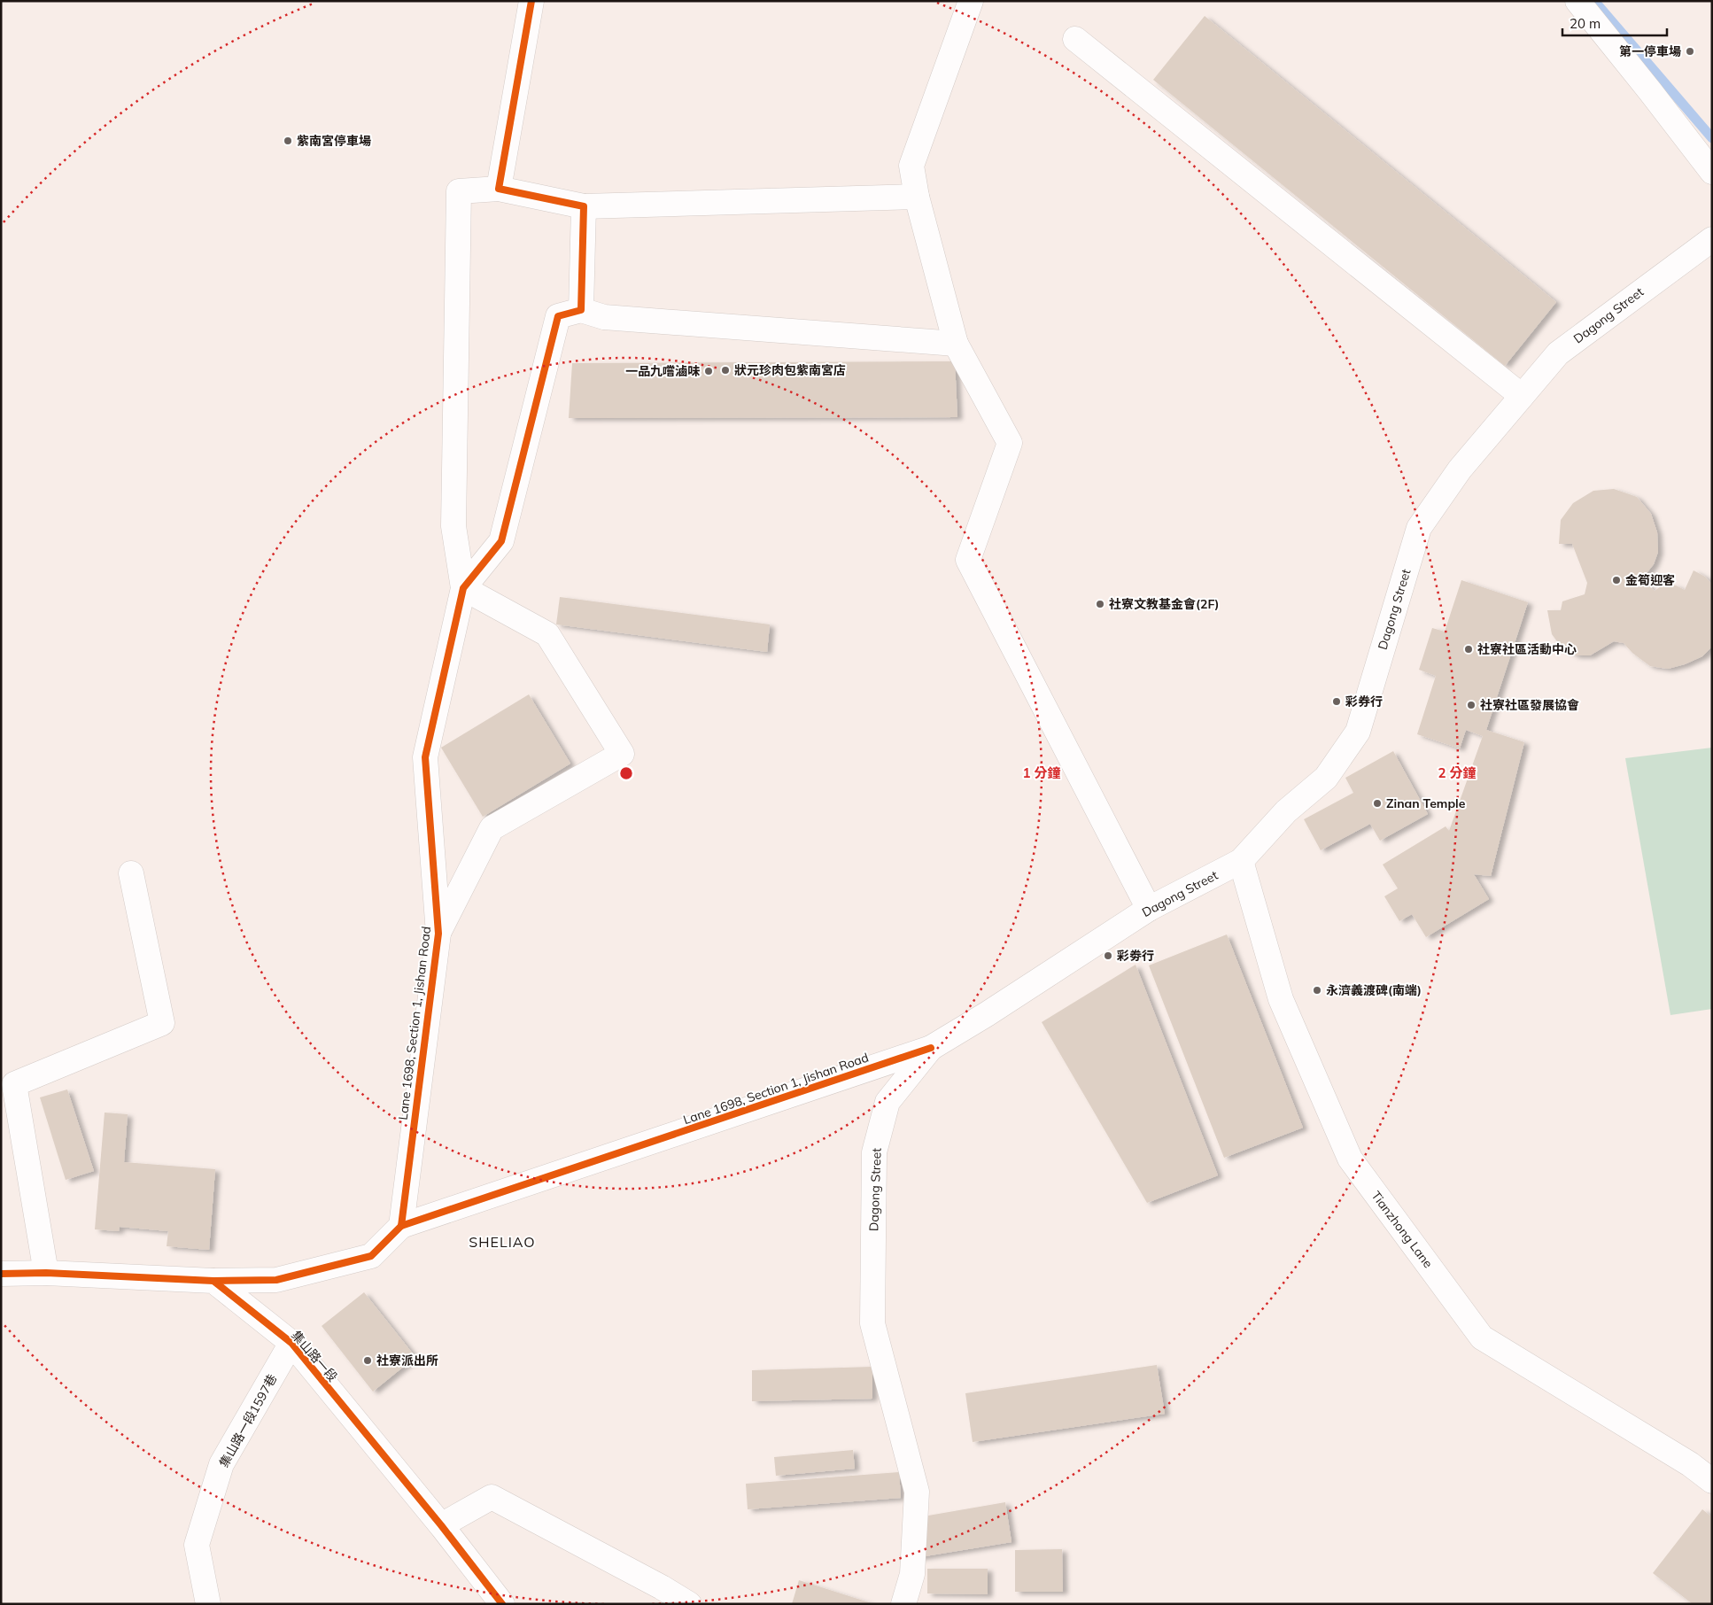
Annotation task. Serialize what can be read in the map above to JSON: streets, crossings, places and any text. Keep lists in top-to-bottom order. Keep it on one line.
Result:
{"streets":{"street":["Dagong Street","Lane 1698, Section 1, Jishan Road","Tianzhong Lane","集山路一段","集山路一段1597巷"]},"crossings":[["Dagong Street","Lane 1698, Section 1, Jishan Road"],["Dagong Street","Tianzhong Lane"],["Lane 1698, Section 1, Jishan Road","集山路一段"],["集山路一段","集山路一段1597巷"]],"districts":["SHELIAO"],"places":["第一停車場","紫南宮停車場","狀元珍肉包紫南宮店","一品九嚐滷味","金筍迎客","社寮文教基金會(2F)","社寮社區活動中心","彩券行","社寮社區發展協會","Zinan Temple","彩劵行","永濟義渡碑(南端)","社寮派出所"],"scale_bar":"20 m","rings":["1 分鐘","2 分鐘"]}
